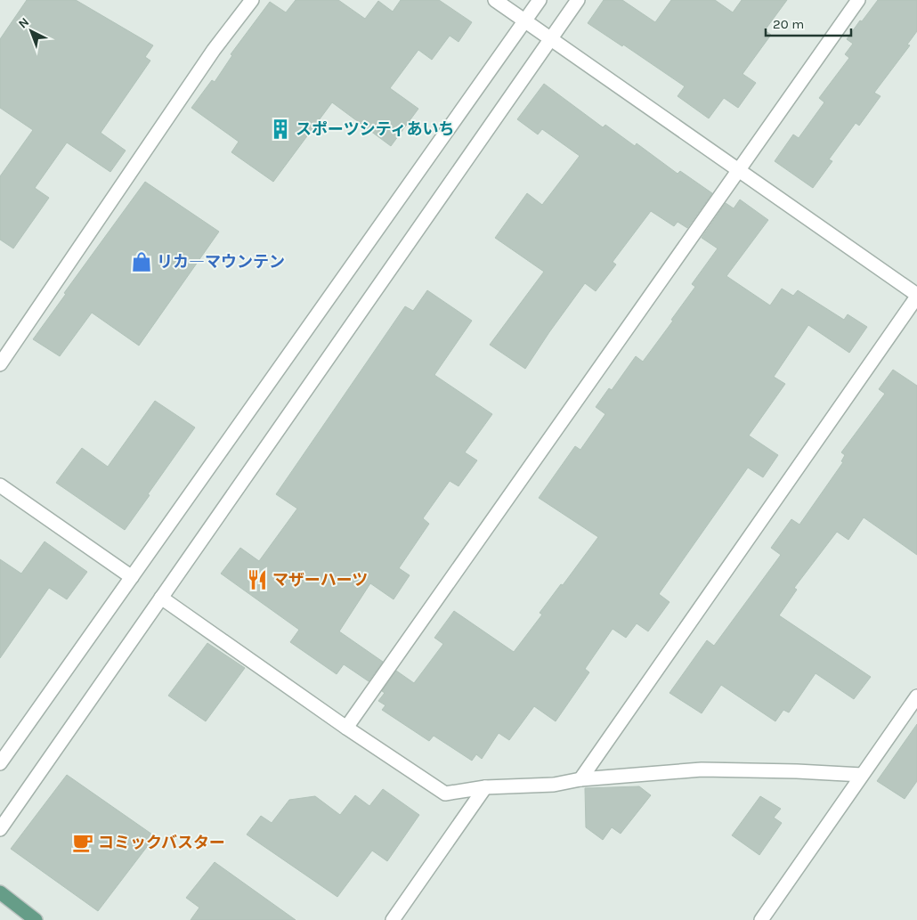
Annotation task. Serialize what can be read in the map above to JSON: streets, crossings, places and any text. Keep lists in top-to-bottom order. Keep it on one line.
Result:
{"places":{"building":["スポーツシティあいち"],"shop":["リカ―マウンテン"],"restaurant":["マザーハーツ"],"cafe":["コミックバスター"]},"scale_bar":"20 m","north":"top left"}
